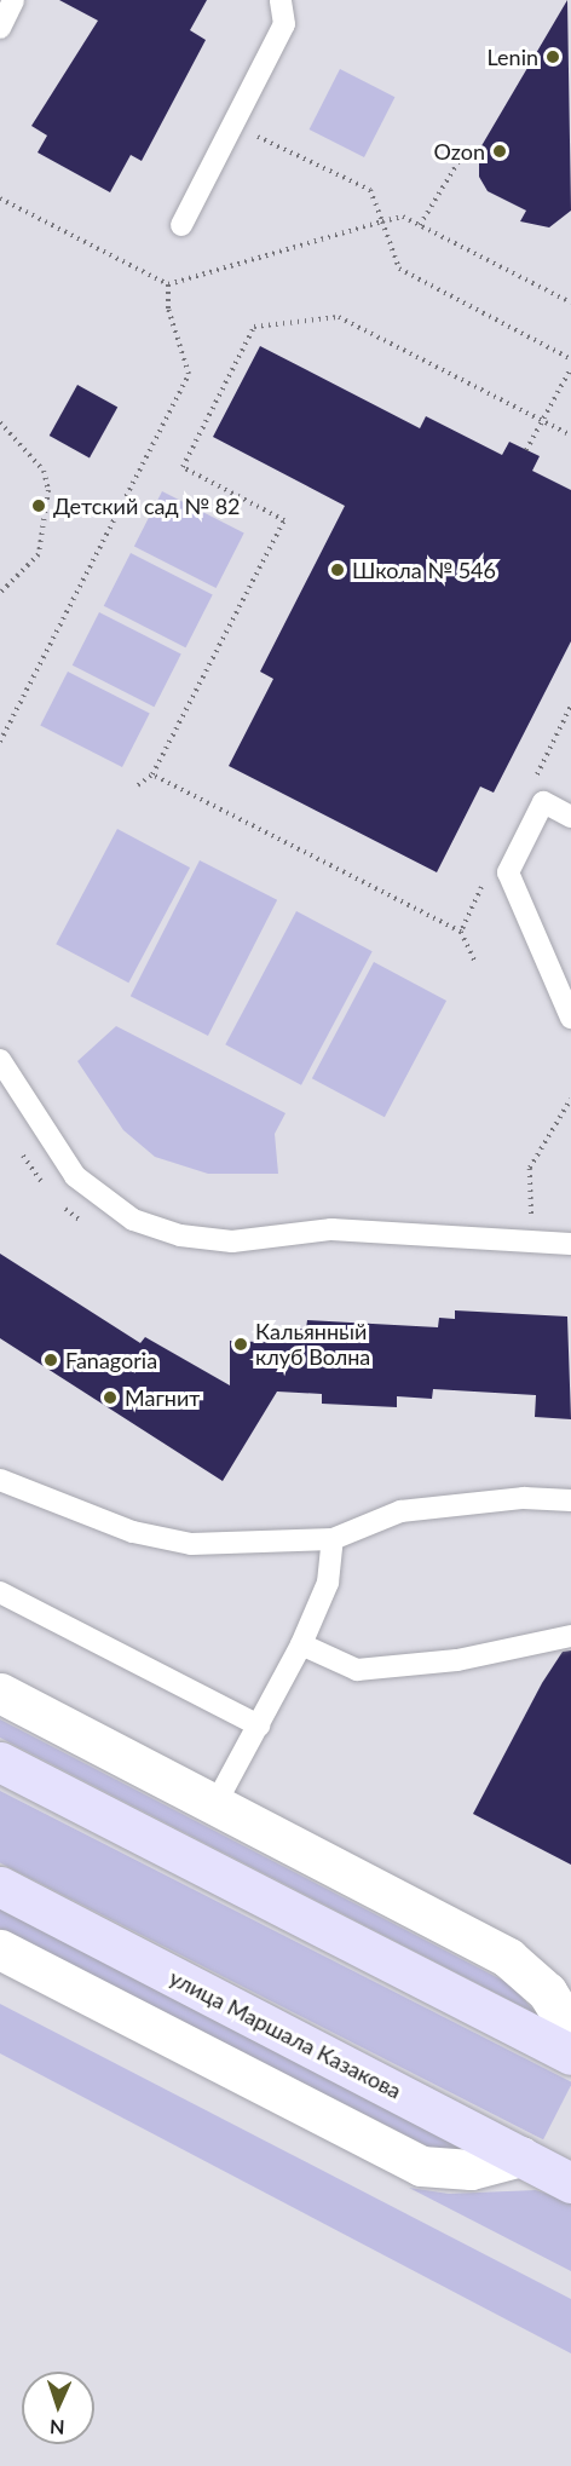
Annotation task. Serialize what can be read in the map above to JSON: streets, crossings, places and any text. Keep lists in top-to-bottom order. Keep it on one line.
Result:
{"streets":{"main road":["улица Маршала Казакова"]},"places":["Lenin","Ozon","Детский сад № 82","Школа № 546","Кальянный клуб Волна","Fanagoria","Магнит"],"north":"bottom"}
